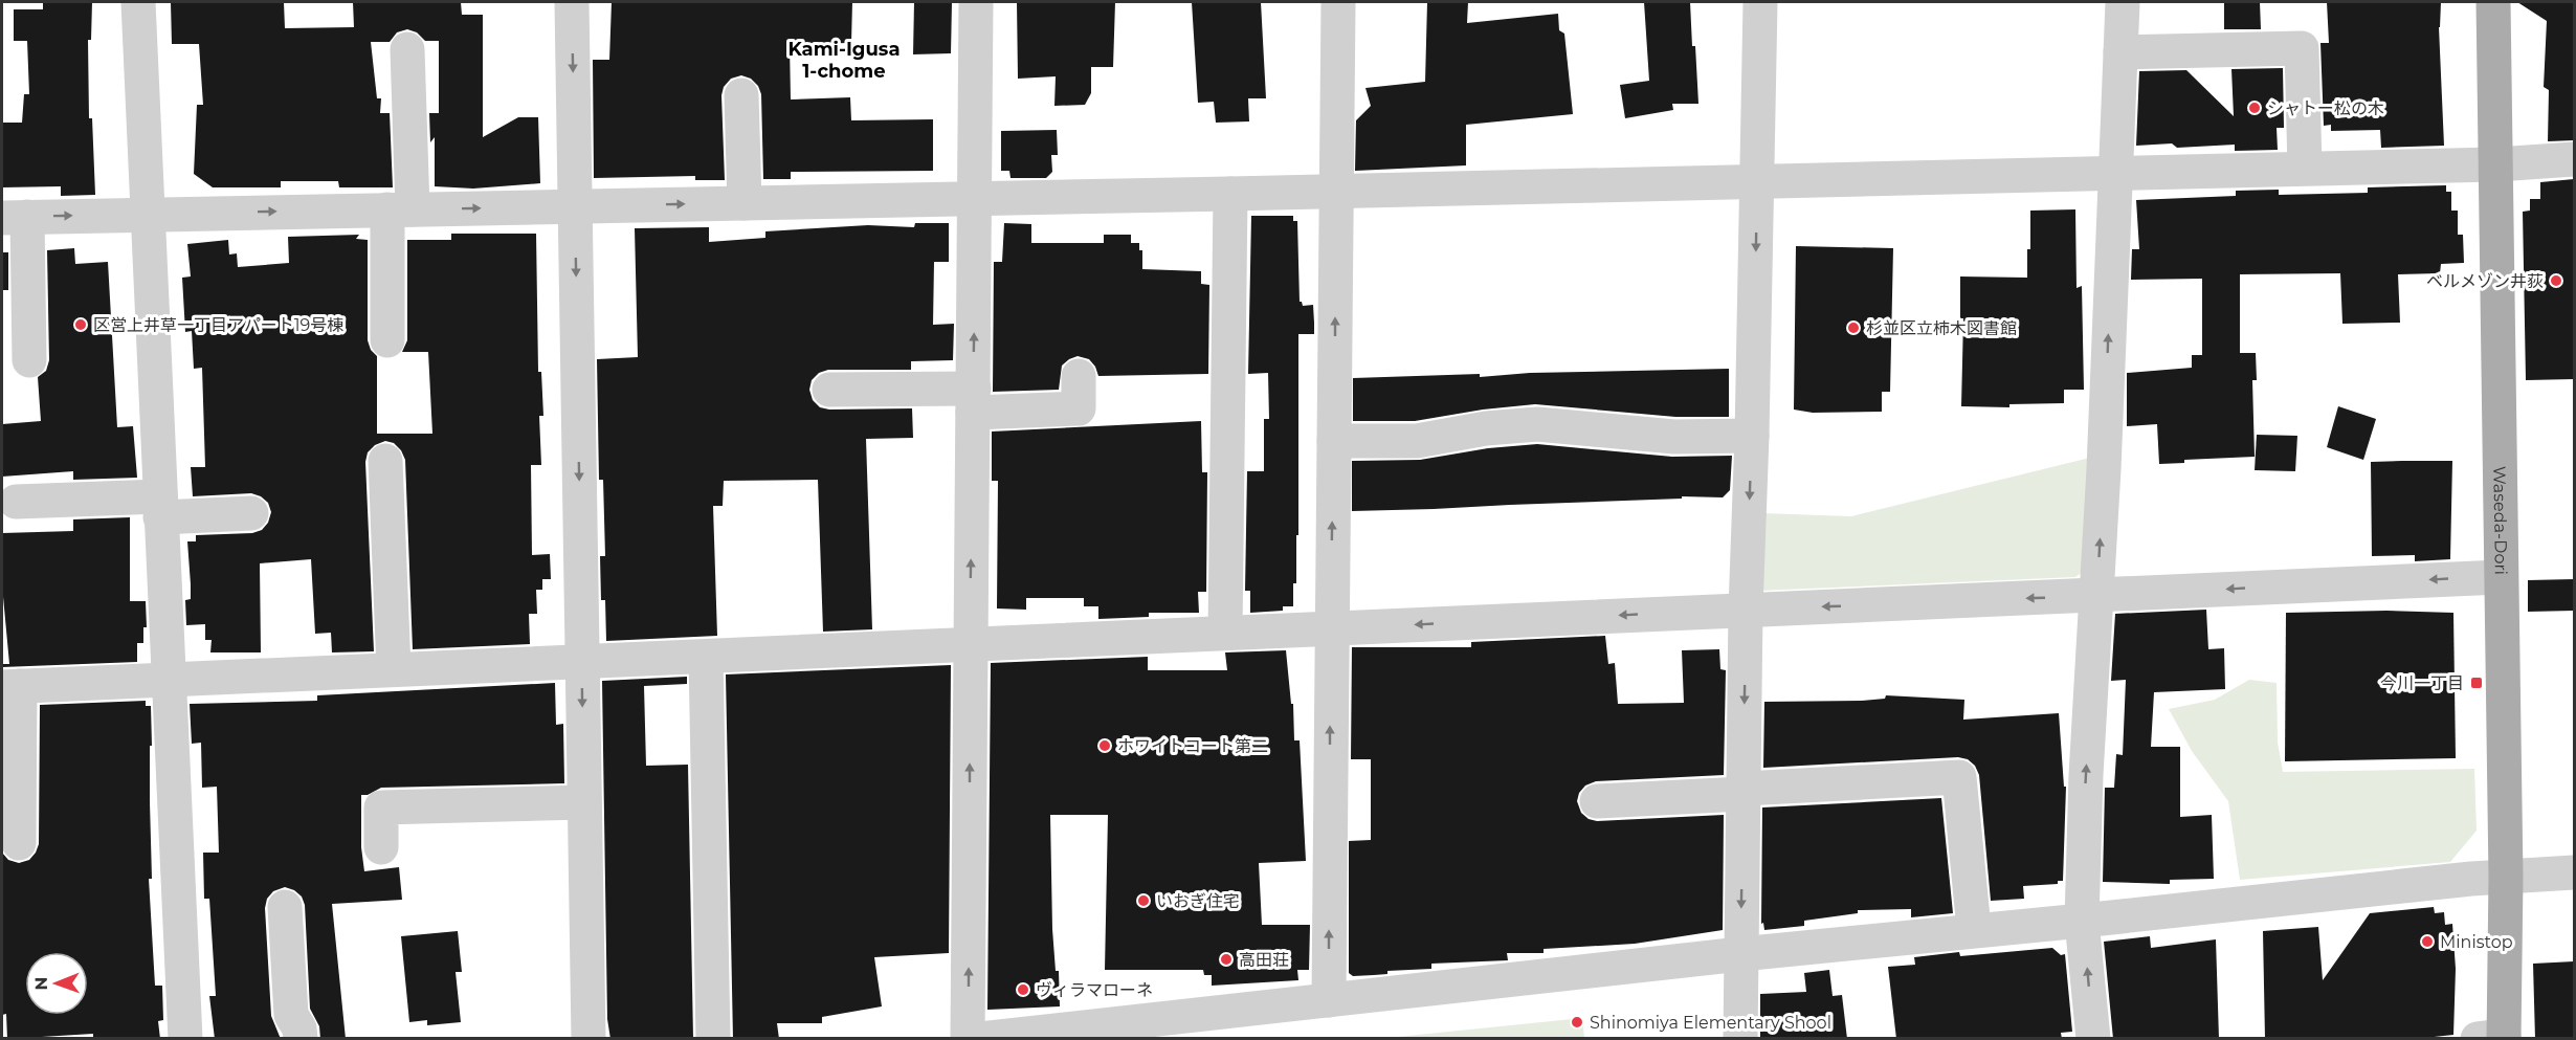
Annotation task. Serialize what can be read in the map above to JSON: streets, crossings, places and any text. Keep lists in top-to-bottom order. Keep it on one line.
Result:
{"streets":{"main road":["Waseda-Dori"]},"districts":["Kami-Igusa 1-chome"],"places":{"other":["シャトー松の木","ベルメゾン井荻","区営上井草一丁目アパート19号棟","杉並区立柿木図書館","ホワイトコート第二","いおぎ住宅","Ministop","高田荘","ヴィラマローネ","Shinomiya Elementary Shool"],"transit":["今川一丁目"]},"north":"left"}
